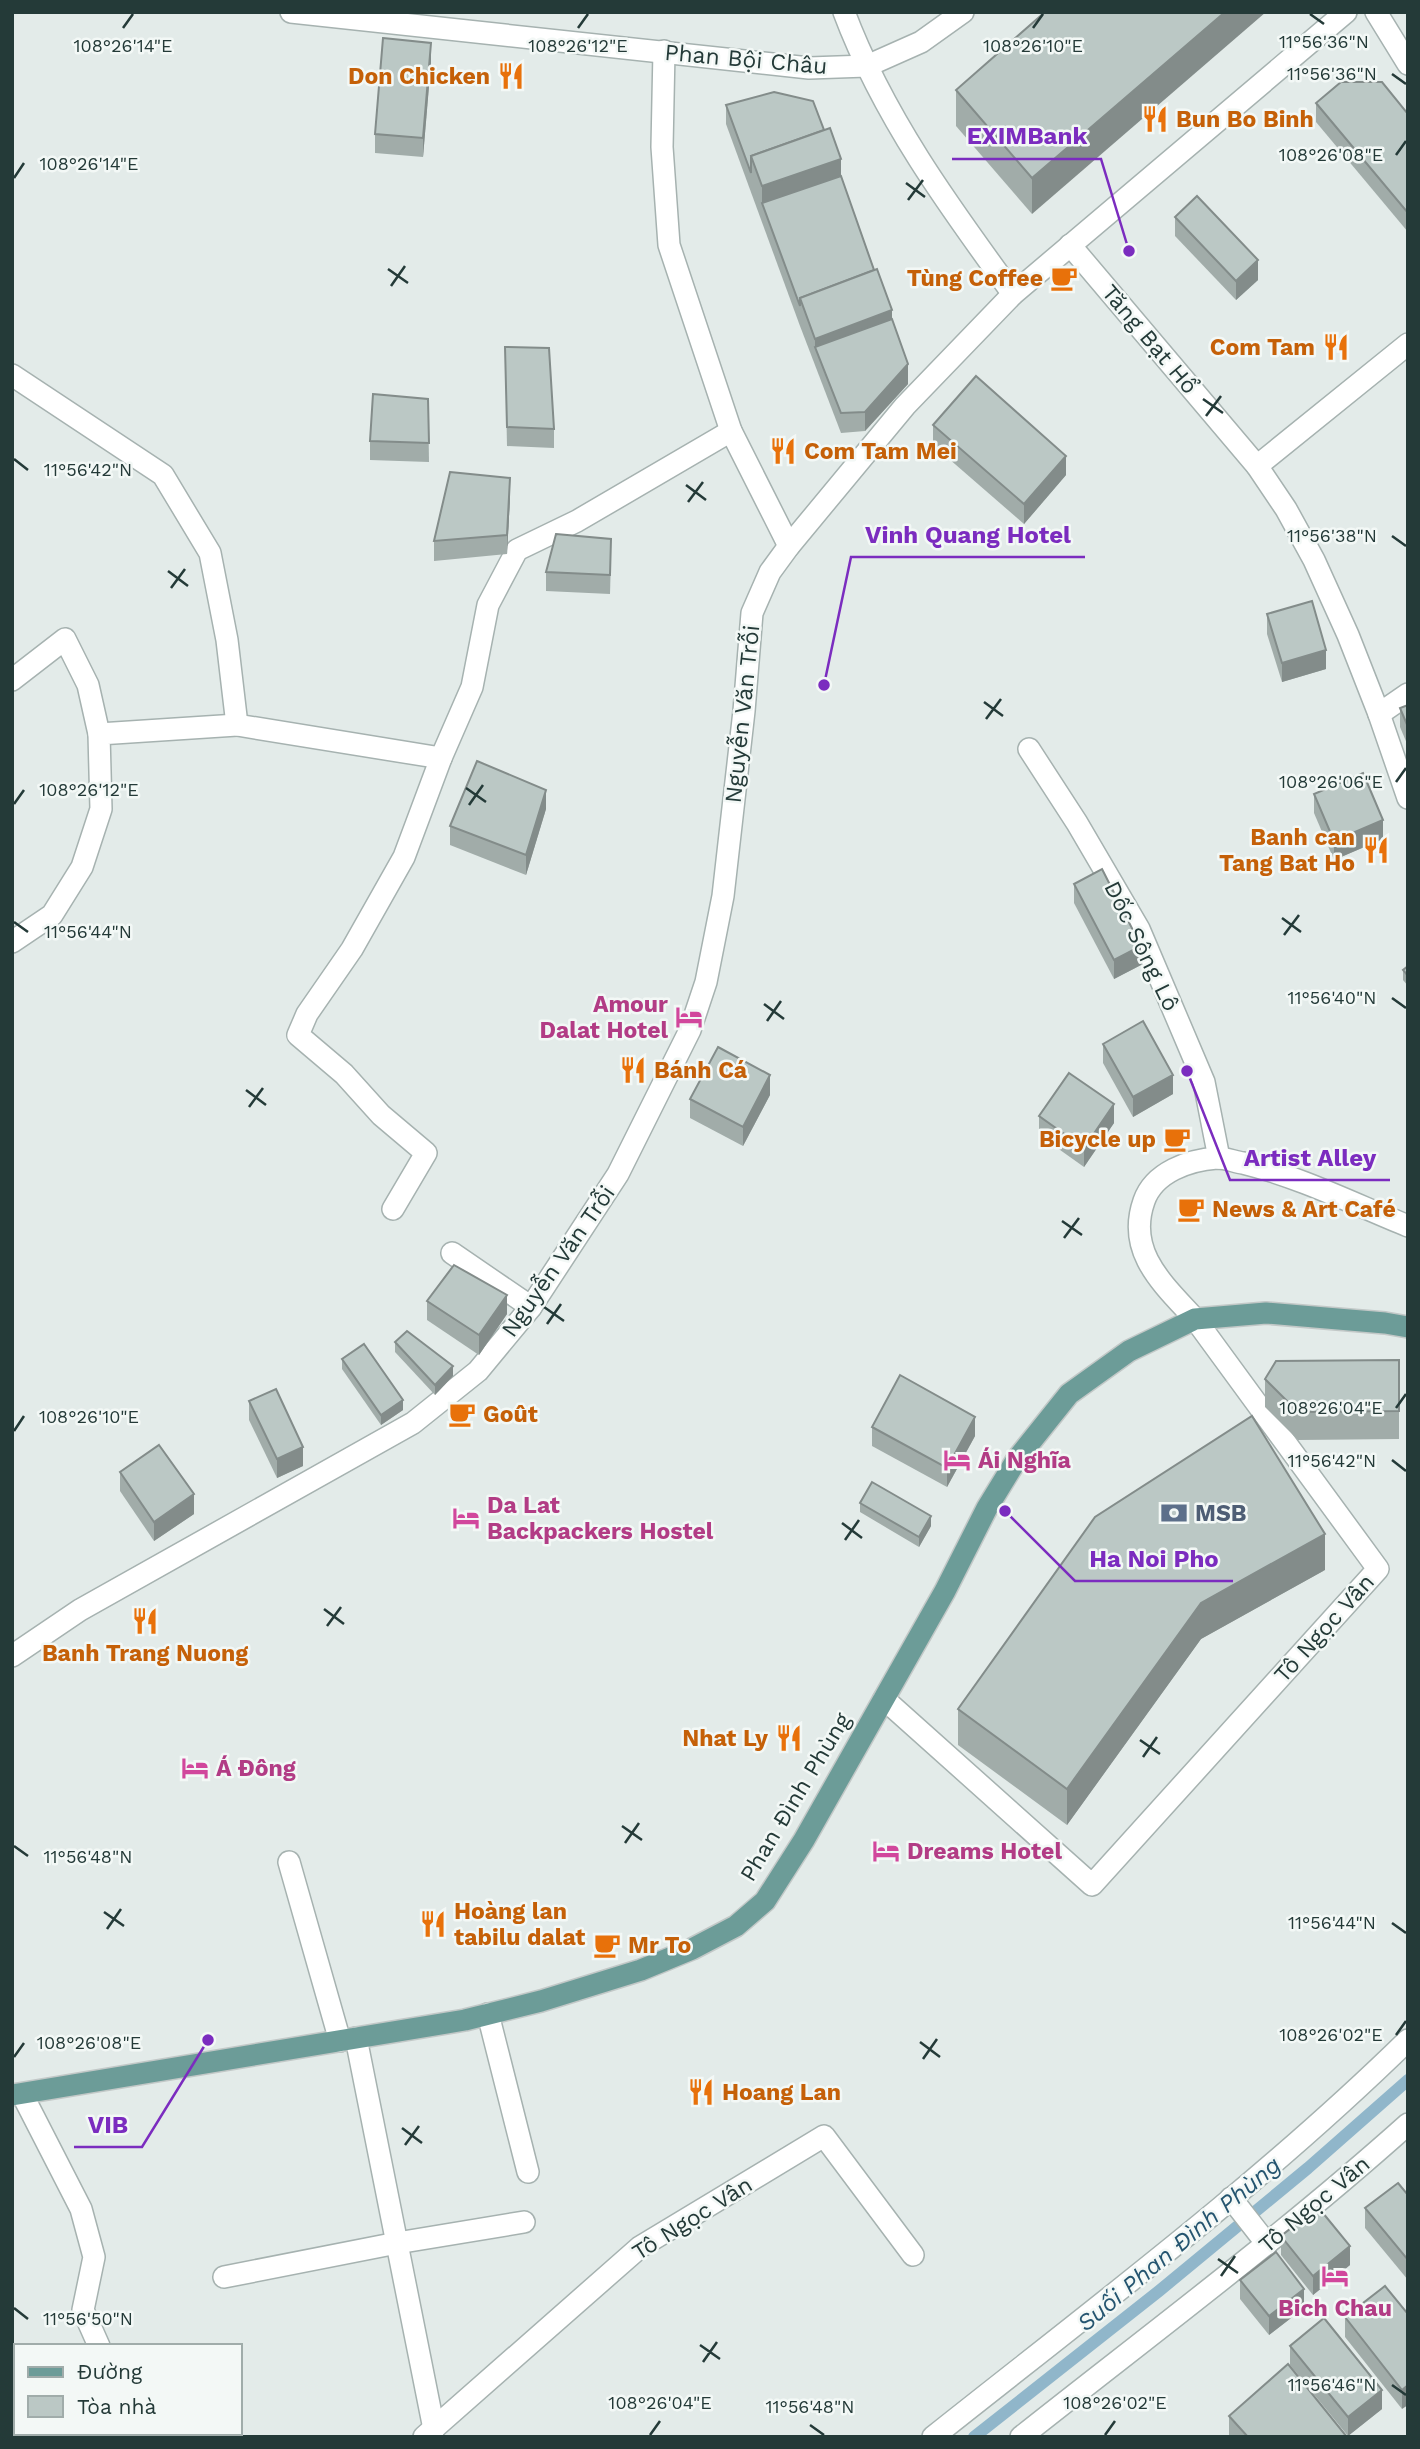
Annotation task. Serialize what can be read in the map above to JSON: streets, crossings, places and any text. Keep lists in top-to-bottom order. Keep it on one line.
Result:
{"streets":{"main road":["Phan Đình Phùng"],"street":["Phan Bội Châu","Tăng Bạt Hổ","Nguyễn Văn Trỗi","Dốc Sông Lô","Tô Ngọc Vân"]},"crossings":[["Tăng Bạt Hổ","Nguyễn Văn Trỗi"],["Tô Ngọc Vân","Phan Đình Phùng"]],"water":["Suối Phan Đình Phùng"],"places":{"restaurant":["Don Chicken","Bun Bo Binh","Com Tam","Com Tam Mei","Banh can Tang Bat Ho","Bánh Cá","Banh Trang Nuong","Nhat Ly","Hoàng lan tabilu dalat","Hoang Lan"],"other":["EXIMBank","Vinh Quang Hotel","Artist Alley","Ha Noi Pho","VIB"],"cafe":["Tùng Coffee","Bicycle up","News & Art Café","Goût","Mr To"],"hotel":["Amour Dalat Hotel","Ái Nghĩa","Da Lat Backpackers Hostel","Á Đông","Dreams Hotel","Bich Chau"],"bank":["MSB"]},"legend":["Đường","Tòa nhà"],"coordinates":["11°56'36\"N","108°26'12\"E","108°26'14\"E","108°26'10\"E","108°26'08\"E","11°56'42\"N","11°56'38\"N","108°26'06\"E","11°56'44\"N","11°56'40\"N","108°26'04\"E","11°56'48\"N","108°26'02\"E","11°56'50\"N","11°56'46\"N"]}
